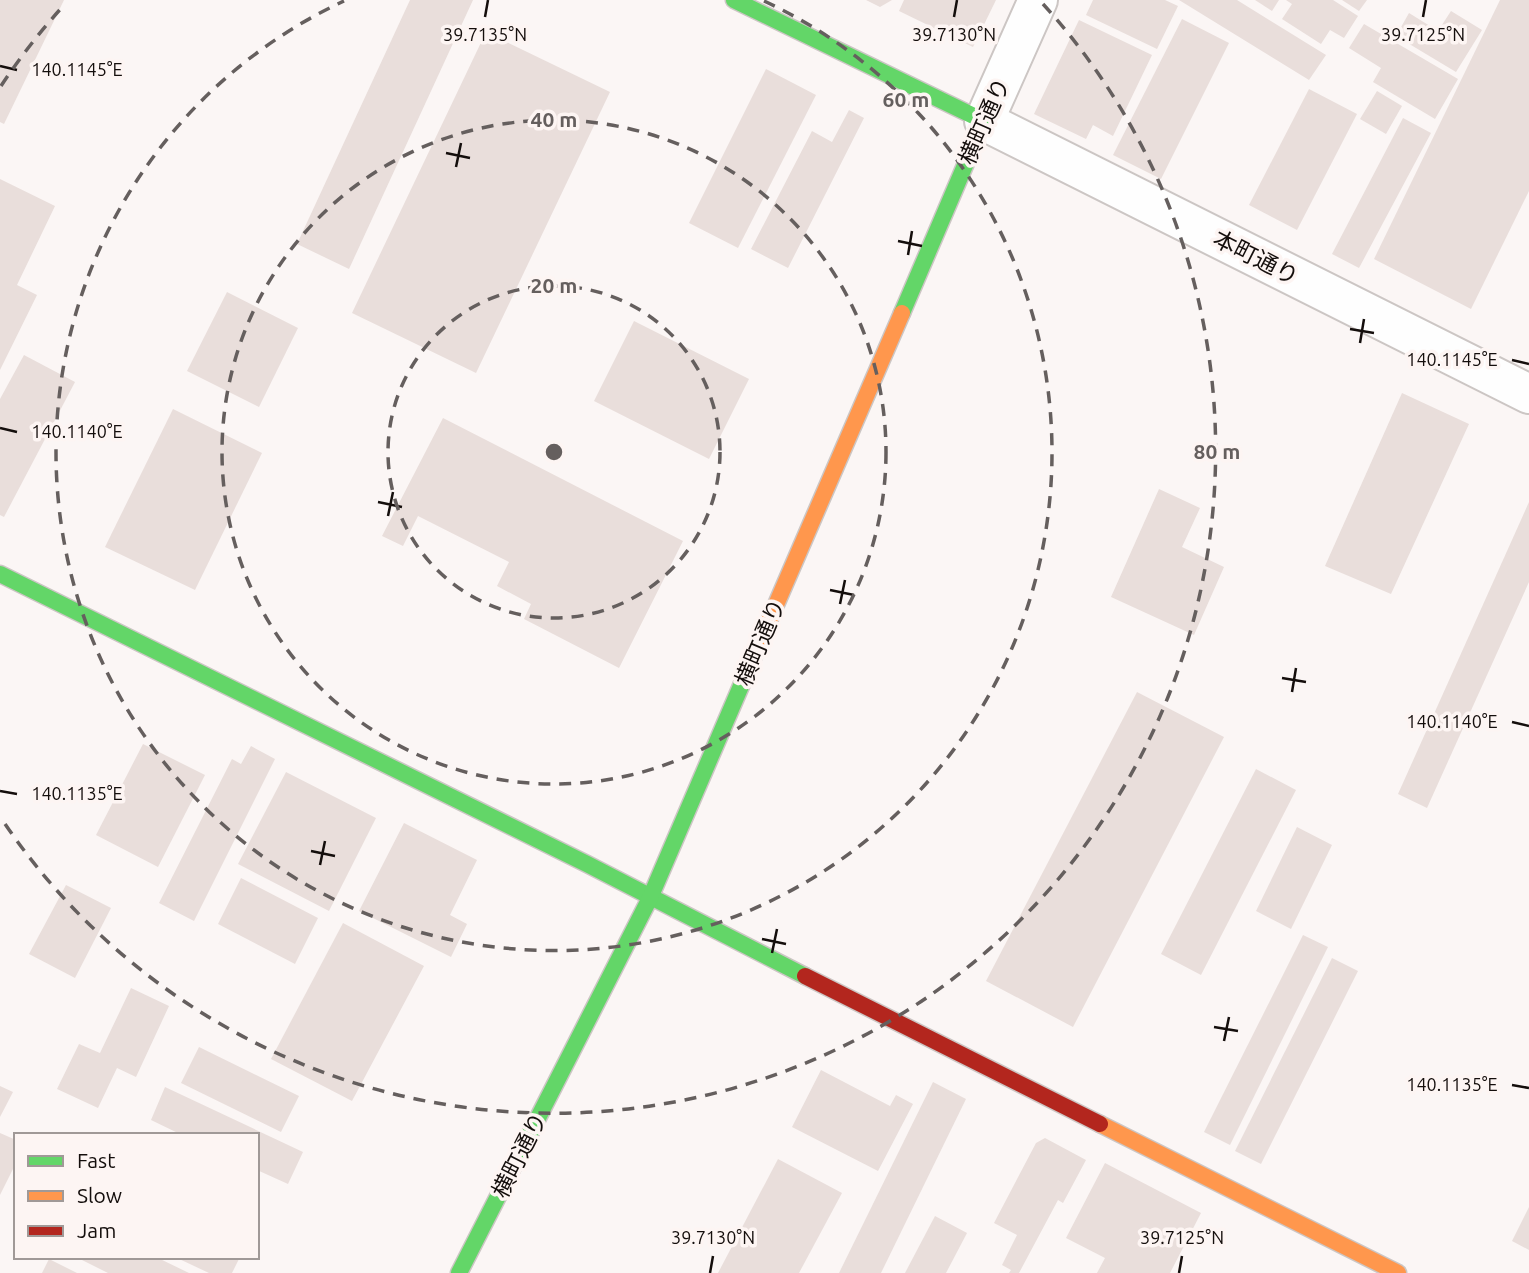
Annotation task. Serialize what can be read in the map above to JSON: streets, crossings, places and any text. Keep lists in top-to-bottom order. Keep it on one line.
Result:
{"streets":{"street":["横町通り","本町通り"]},"crossings":[["横町通り","本町通り"]],"legend":["Fast","Slow","Jam"],"coordinates":["39.7135°N","39.7130°N","39.7125°N","140.1145°E","140.1140°E","140.1135°E"],"rings":["60 m","40 m","20 m","80 m"]}
